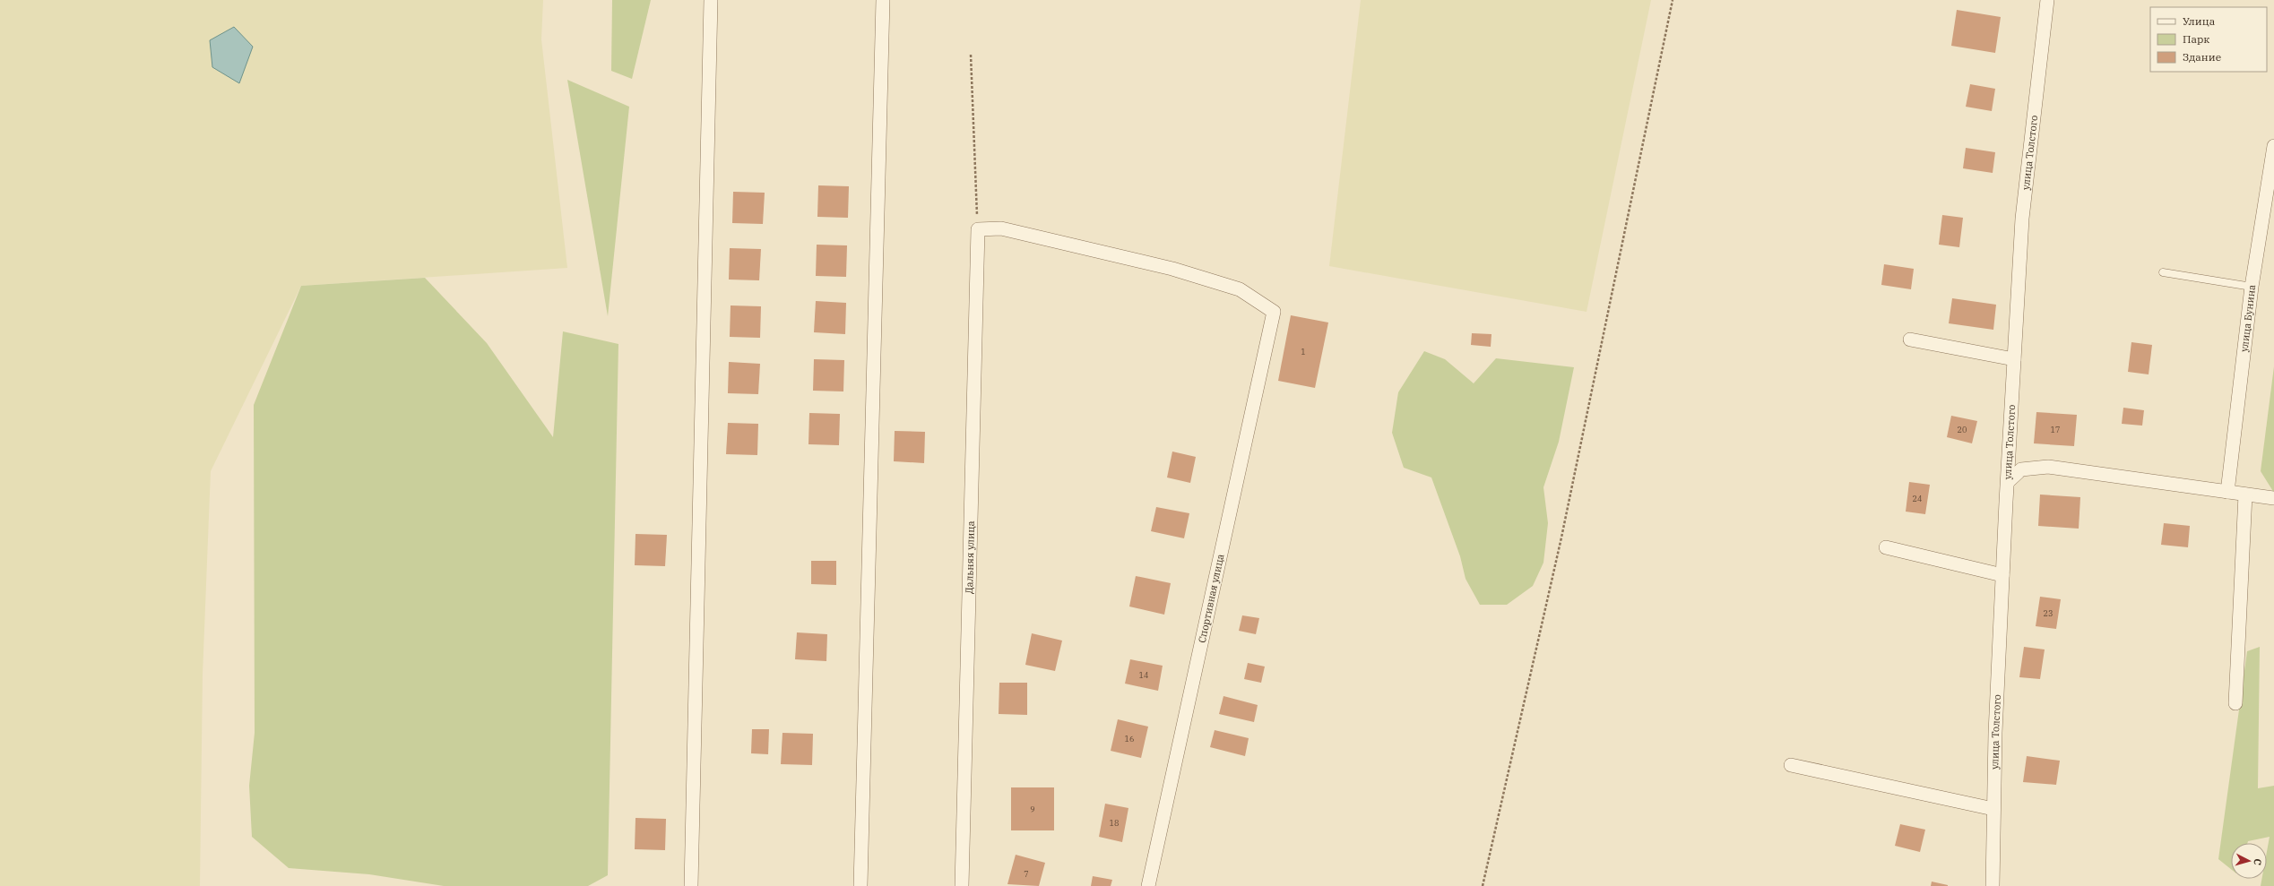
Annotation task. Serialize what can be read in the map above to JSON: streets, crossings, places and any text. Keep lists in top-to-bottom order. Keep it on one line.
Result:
{"streets":{"street":["улица Толстого","улица Бунина","Дальняя улица","Спортивная улица"]},"crossings":[["Дальняя улица","Спортивная улица"]],"house_numbers":["1","20","17","24","23","14","16","9","18","7"],"legend":["Улица","Парк","Здание"],"north":"right"}
